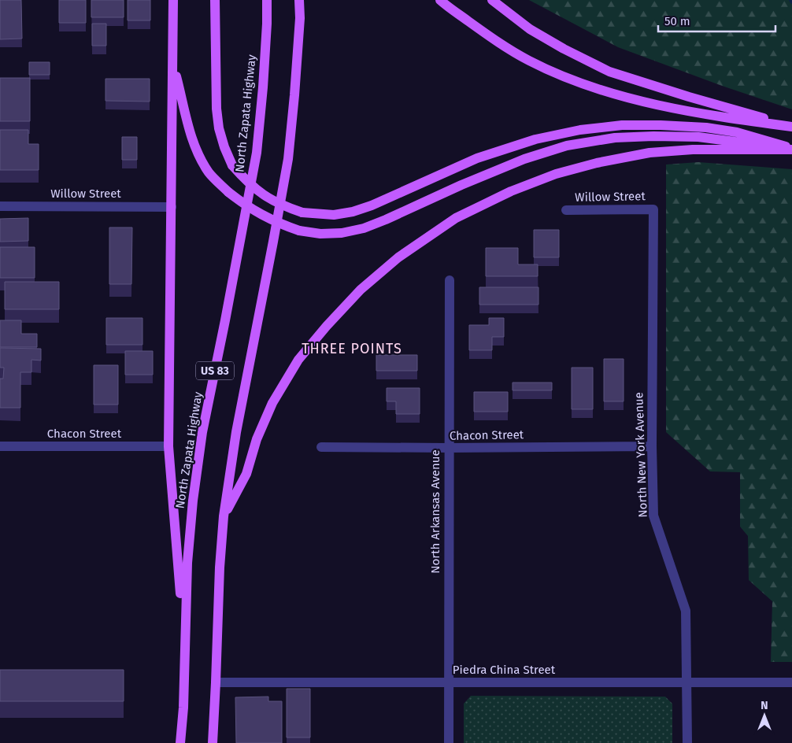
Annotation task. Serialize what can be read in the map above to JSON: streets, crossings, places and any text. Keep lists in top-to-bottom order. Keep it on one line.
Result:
{"streets":{"main road":["North Zapata Highway","US 83"],"street":["Willow Street","Chacon Street","North New York Avenue","North Arkansas Avenue","Piedra China Street"]},"crossings":[["Willow Street","North New York Avenue"],["US 83","Piedra China Street"],["Chacon Street","North New York Avenue"],["Chacon Street","North Arkansas Avenue"],["North New York Avenue","Piedra China Street"],["North Arkansas Avenue","Piedra China Street"]],"districts":["THREE POINTS"],"scale_bar":"50 m","north":"top"}
